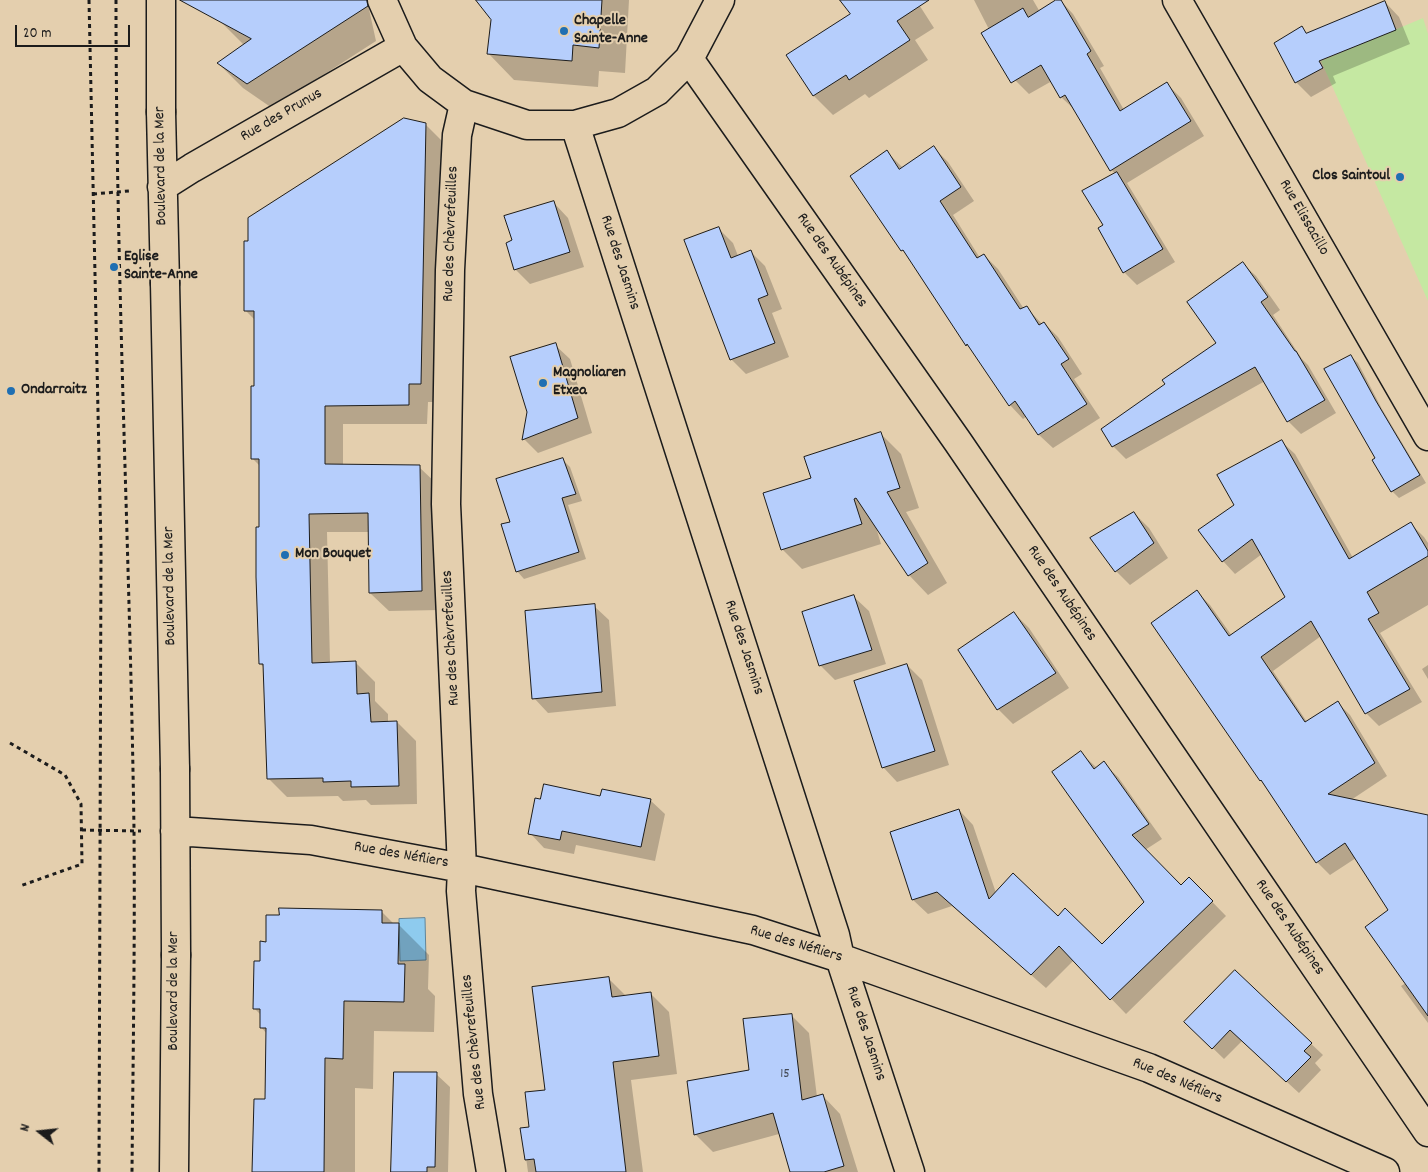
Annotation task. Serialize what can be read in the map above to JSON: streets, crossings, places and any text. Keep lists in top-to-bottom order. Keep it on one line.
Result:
{"streets":{"street":["Rue des Prunus","Boulevard de la Mer","Rue Elissacillo","Rue des Chèvrefeuilles","Rue des Aubépines","Rue des Jasmins","Rue des Néfliers"]},"crossings":[["Rue des Prunus","Boulevard de la Mer"],["Boulevard de la Mer","Rue des Néfliers"],["Rue des Chèvrefeuilles","Rue des Néfliers"],["Rue des Jasmins","Rue des Néfliers"]],"places":["Chapelle Sainte-Anne","Clos Saintoul","Eglise Sainte-Anne","Magnoliaren Etxea","Ondarraitz","Mon Bouquet"],"house_numbers":["15"],"scale_bar":"20 m","north":"left"}
